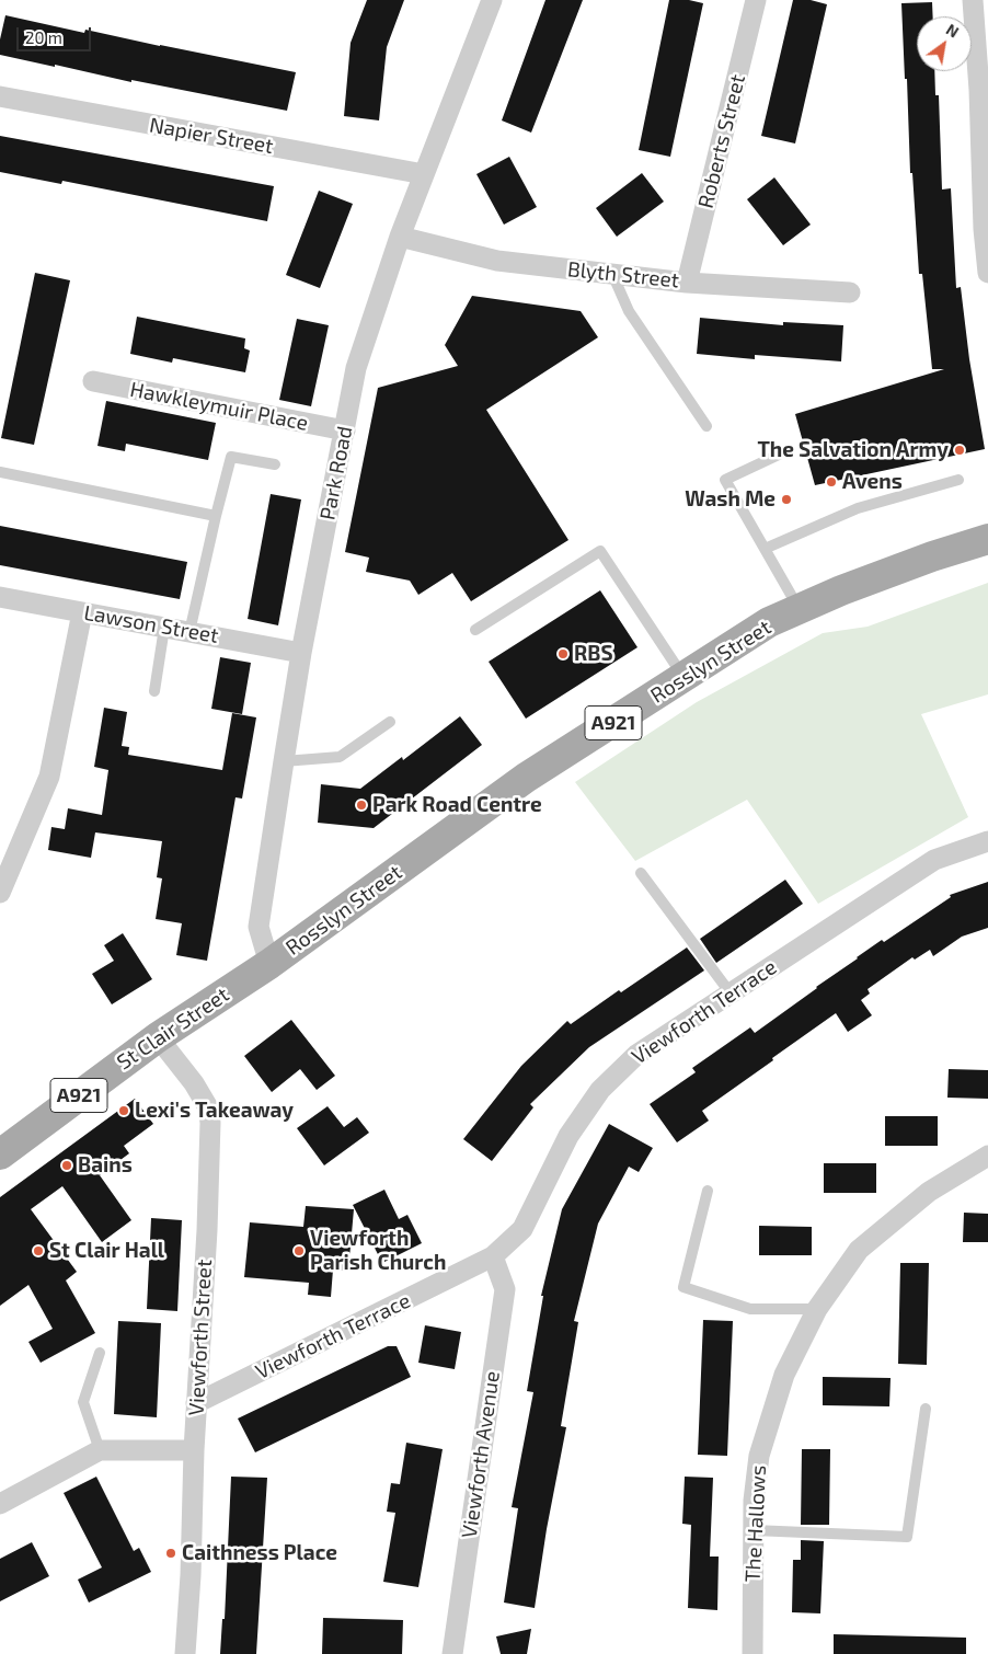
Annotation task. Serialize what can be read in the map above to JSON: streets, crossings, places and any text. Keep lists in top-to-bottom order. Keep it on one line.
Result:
{"streets":{"main road":["Rosslyn Street","A921","St Clair Street"],"street":["Napier Street","Roberts Street","Blyth Street","Hawkleymuir Place","Park Road","Lawson Street","Viewforth Terrace","Viewforth Street","Viewforth Avenue","The Hallows"]},"crossings":[["Napier Street","Park Road"],["Roberts Street","Blyth Street"],["Blyth Street","Park Road"],["Hawkleymuir Place","Park Road"],["Park Road","Lawson Street"],["Park Road","Rosslyn Street"],["Park Road","St Clair Street"],["Rosslyn Street","St Clair Street"],["Viewforth Terrace","Viewforth Street"],["Viewforth Terrace","Viewforth Avenue"],["St Clair Street","Viewforth Street"]],"places":["The Salvation Army","Avens","Wash Me","RBS","Park Road Centre","Lexi's Takeaway","Bains","St Clair Hall","Viewforth Parish Church","Caithness Place"],"scale_bar":"20 m","north":"top right"}
